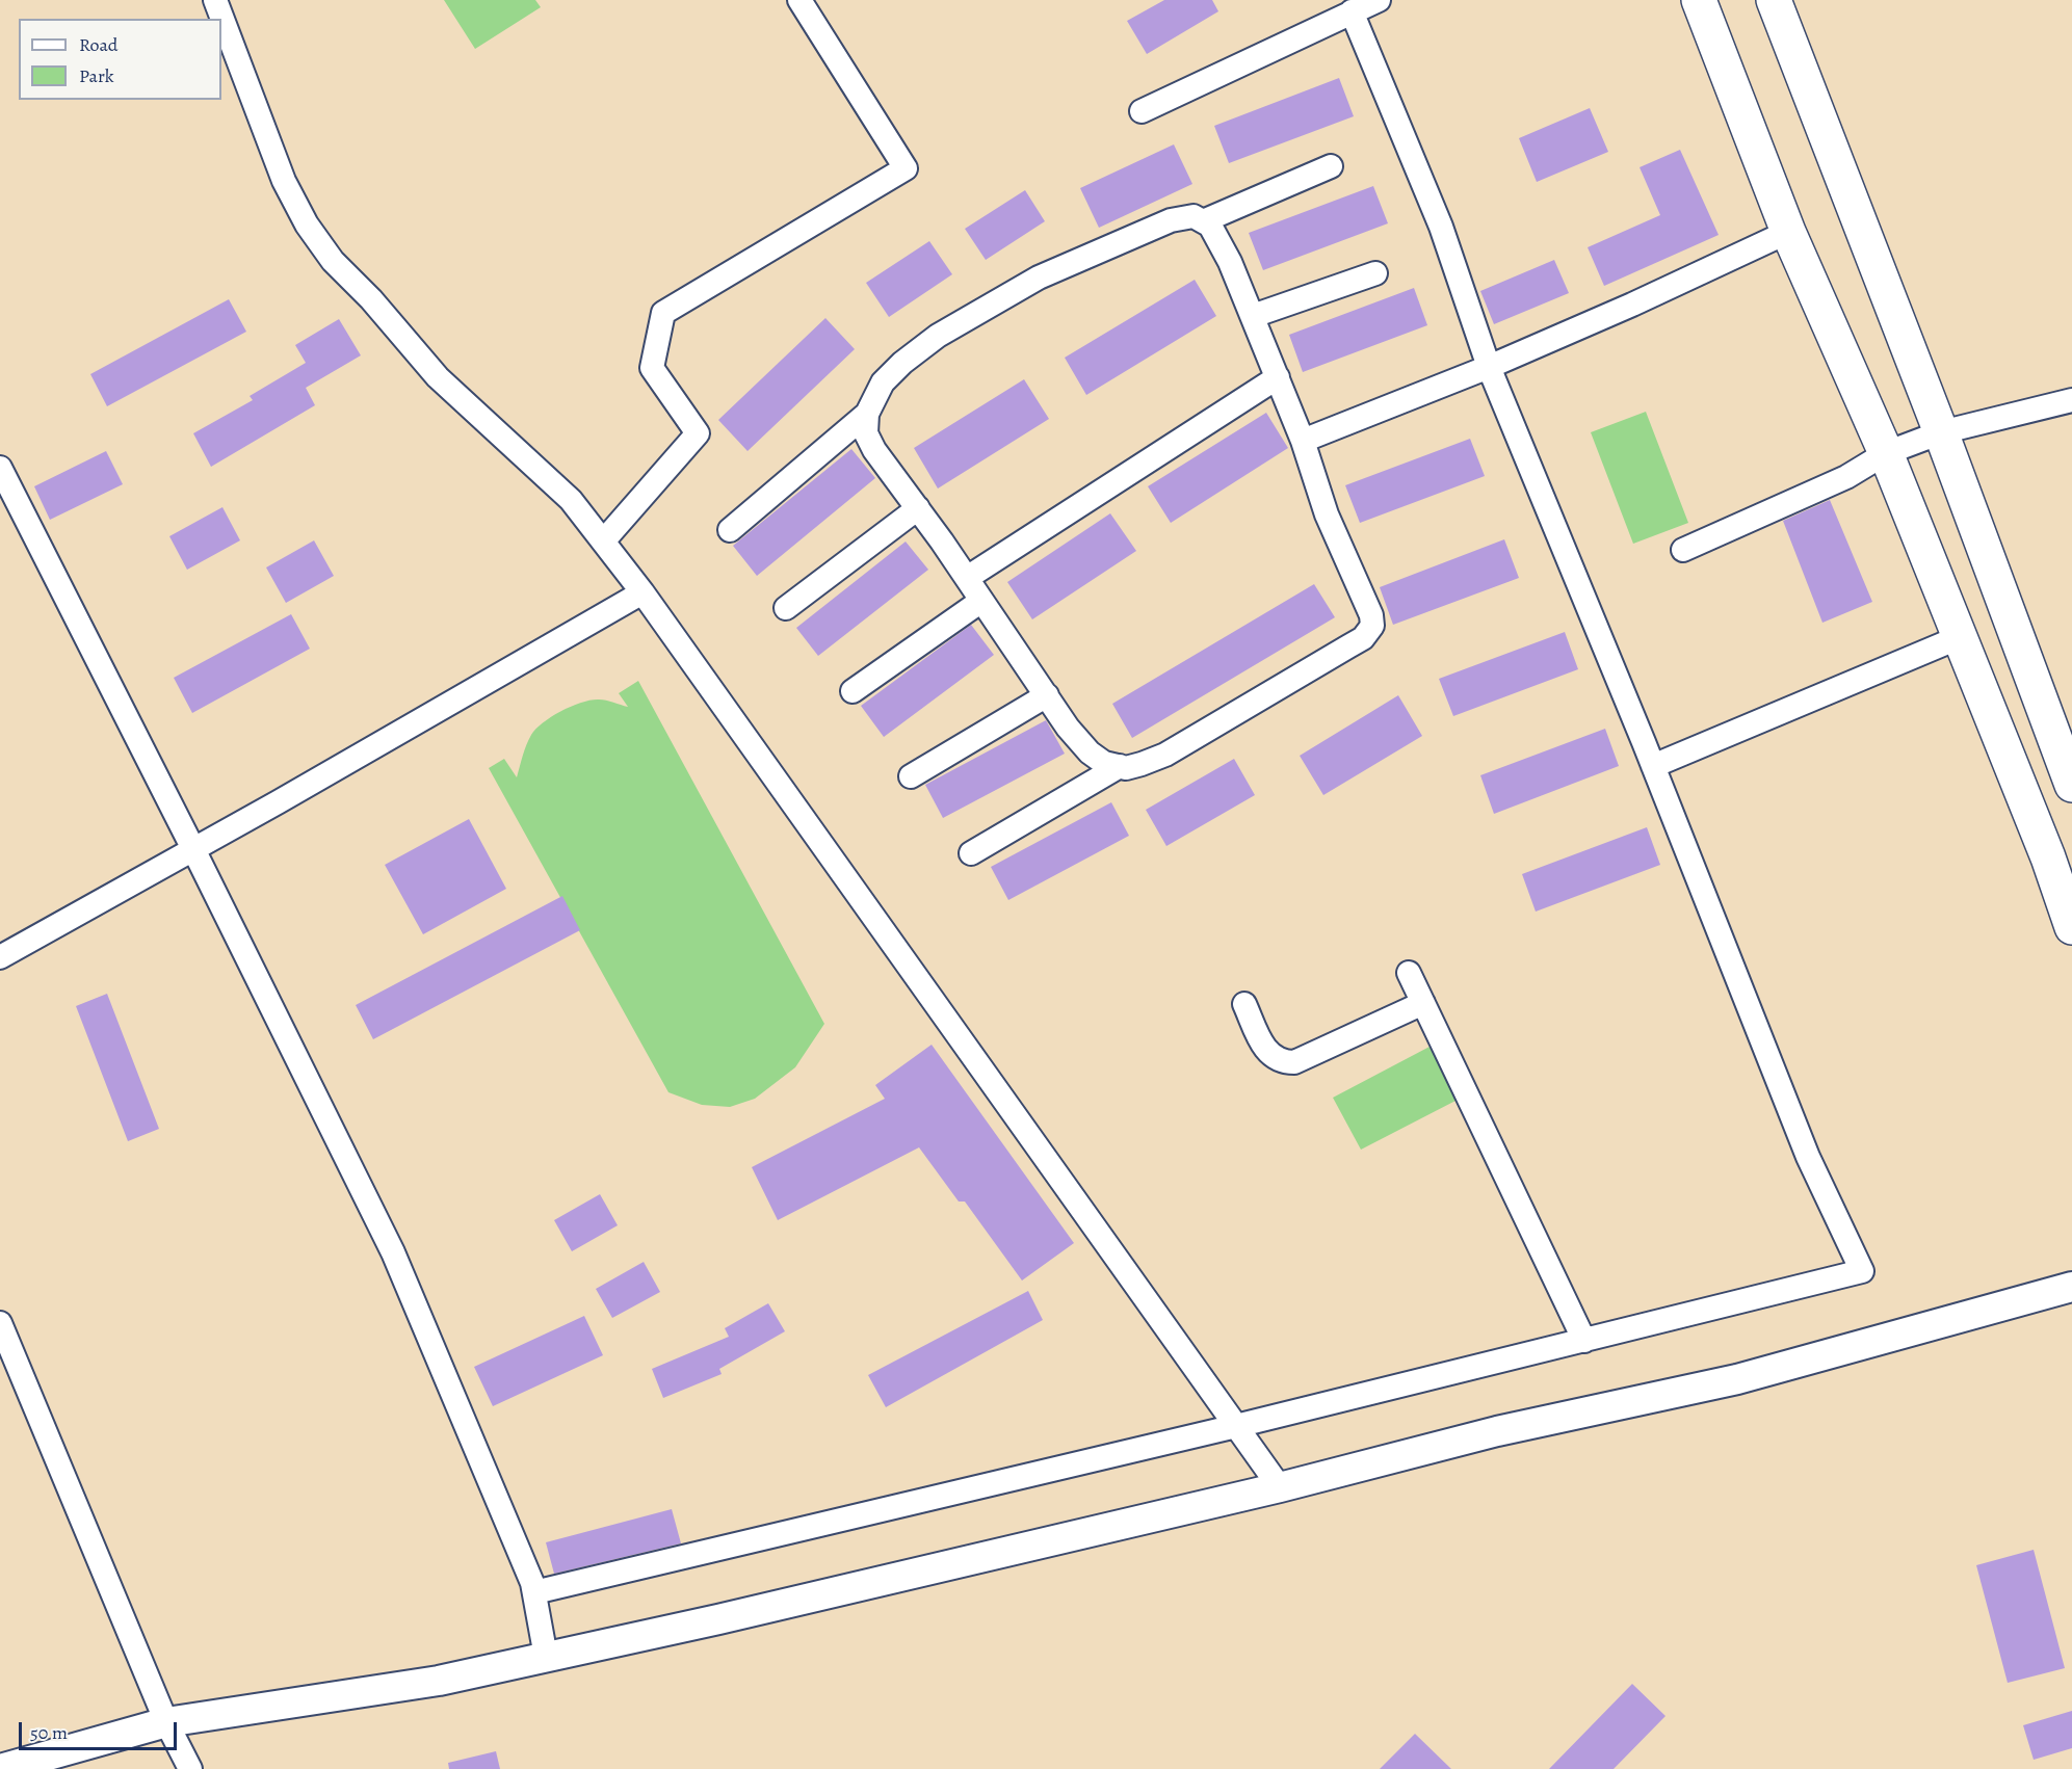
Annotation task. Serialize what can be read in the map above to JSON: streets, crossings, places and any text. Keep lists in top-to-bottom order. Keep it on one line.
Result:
{"legend":["Road","Park"],"scale_bar":"50 m"}
